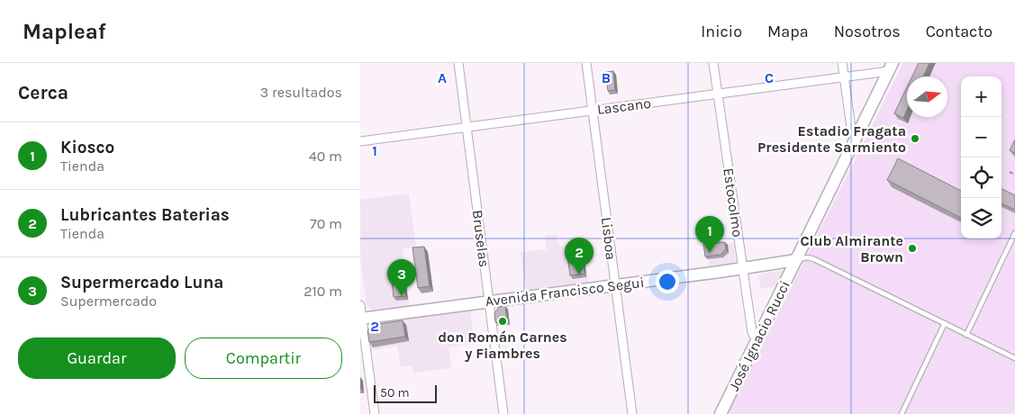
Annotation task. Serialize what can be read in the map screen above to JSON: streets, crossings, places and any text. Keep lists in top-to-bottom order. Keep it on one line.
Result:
{"streets":{"street":["Lascano","Estocolmo","Bruselas","Lisboa","Avenida Francisco Segui","José Ignacio Rucci"]},"crossings":[["Lascano","Estocolmo"],["Lascano","Bruselas"],["Lascano","Lisboa"],["Lascano","José Ignacio Rucci"],["Estocolmo","Avenida Francisco Segui"],["Estocolmo","José Ignacio Rucci"],["Bruselas","Avenida Francisco Segui"],["Lisboa","Avenida Francisco Segui"],["Avenida Francisco Segui","José Ignacio Rucci"]],"places":["Estadio Fragata Presidente Sarmiento","Club Almirante Brown","don Román Carnes y Fiambres"],"scale_bar":"50 m","north":"right","page":{"header":"Mapleaf","nav":["Inicio","Mapa","Nosotros","Contacto"],"heading":["Cerca","3 resultados"],"map_buttons":["+","−"],"list":[{"mark":"1","name":"Kiosco","note":"Tienda","value":"40 m"},{"mark":"2","name":"Lubricantes Baterias","note":"Tienda","value":"70 m"},{"mark":"3","name":"Supermercado Luna","note":"Supermercado","value":"210 m"}],"pins":["1","2","3"],"buttons":["Guardar","Compartir"],"scale":"50 m"},"grid":{"columns":["A","B","C"],"rows":["1","2"]}}
